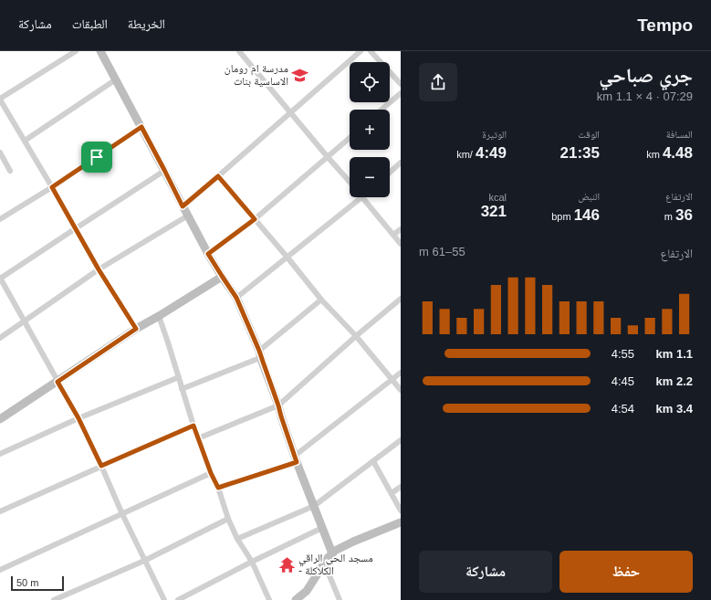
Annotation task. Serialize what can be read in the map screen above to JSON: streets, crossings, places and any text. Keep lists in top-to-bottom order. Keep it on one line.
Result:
{"places":{"school or university":["مدرسة ام رومان الاساسية بنات"],"temple":["مسجد الحي الراقي - الكلاكلة"]},"scale_bar":"50 m","page":{"header":"Tempo","nav":["الخريطة","الطبقات","مشاركة"],"heading":["جري صباحي","07:29 · 4 × 1.1 km"],"map_buttons":["+","−"],"stats":[["المسافة","4.48 km"],["الوقت","21:35"],["الوتيرة","4:49 /km"],["الارتفاع","36 m"],["النبض","146 bpm"],["kcal","321"]],"chart":["الارتفاع","55–61 m"],"list":[{"name":"1.1 km","note":"4:55"},{"name":"2.2 km","note":"4:45"},{"name":"3.4 km","note":"4:54"}],"buttons":["حفظ","مشاركة"],"scale":"50 m"}}
